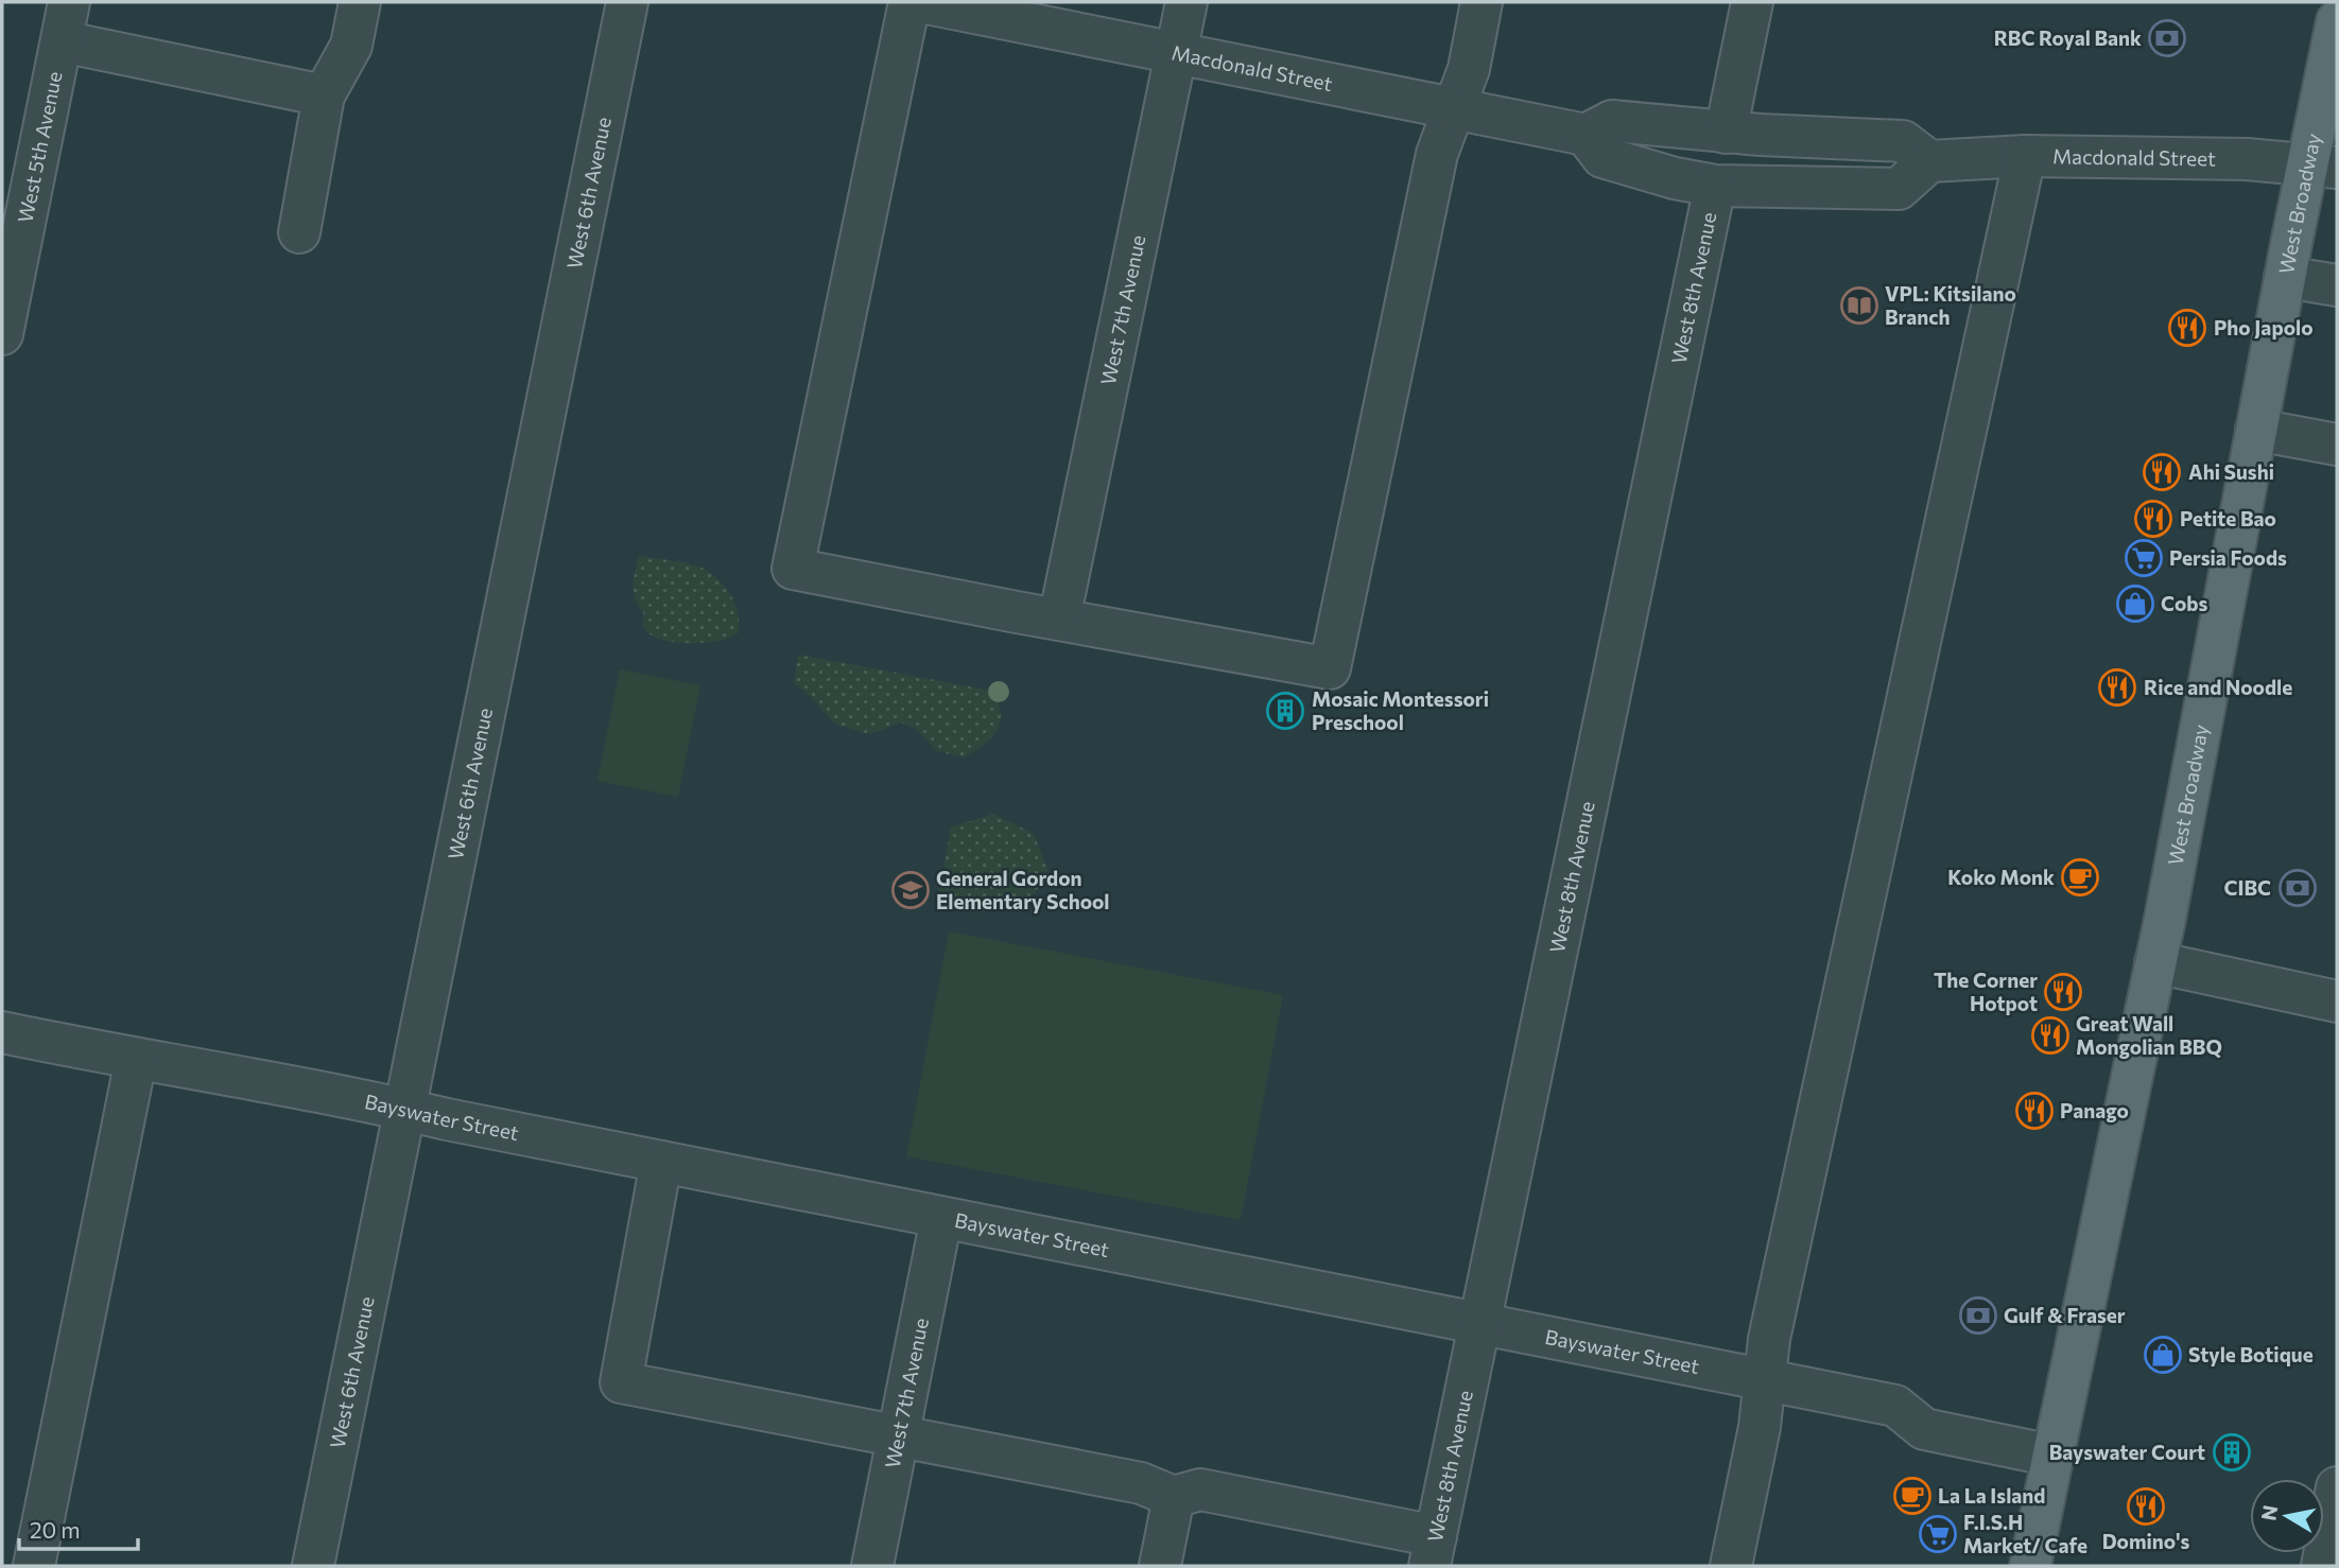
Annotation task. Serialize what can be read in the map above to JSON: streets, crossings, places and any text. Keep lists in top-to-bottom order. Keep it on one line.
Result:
{"streets":{"main road":["West Broadway"],"street":["Macdonald Street","West 5th Avenue","West 6th Avenue","West 8th Avenue","West 7th Avenue","Bayswater Street"]},"crossings":[["Macdonald Street","West Broadway"],["Macdonald Street","West 7th Avenue"],["West 6th Avenue","Bayswater Street"],["West Broadway","Bayswater Street"],["West 8th Avenue","Bayswater Street"],["West 7th Avenue","Bayswater Street"]],"places":{"bank":["RBC Royal Bank","CIBC","Gulf & Fraser"],"library":["VPL: Kitsilano Branch"],"restaurant":["Pho Japolo","Ahi Sushi","Petite Bao","Rice and Noodle","The Corner Hotpot","Great Wall Mongolian BBQ","Panago","Domino's"],"supermarket":["Persia Foods","F.I.S.H Market/ Cafe"],"shop":["Cobs","Style Botique"],"building":["Mosaic Montessori Preschool","Bayswater Court"],"cafe":["Koko Monk","La La Island"],"school or university":["General Gordon Elementary School"]},"scale_bar":"20 m","north":"left"}
